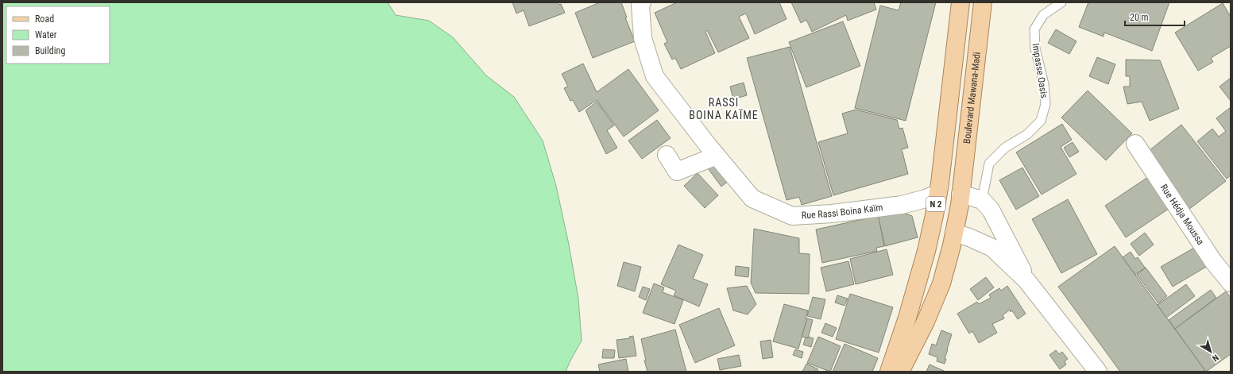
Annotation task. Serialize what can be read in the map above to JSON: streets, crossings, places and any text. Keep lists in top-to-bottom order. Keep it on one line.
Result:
{"streets":{"main road":["Boulevard Mawana-Madi","N 2"],"street":["Rue Rassi Boina Kaïm","Rue Hédja Moussa"],"lane":["Impasse Oasis"]},"crossings":[["Boulevard Mawana-Madi","Rue Rassi Boina Kaïm"]],"districts":["RASSI BOINA KAÏME"],"legend":["Road","Water","Building"],"scale_bar":"20 m","north":"bottom right"}
